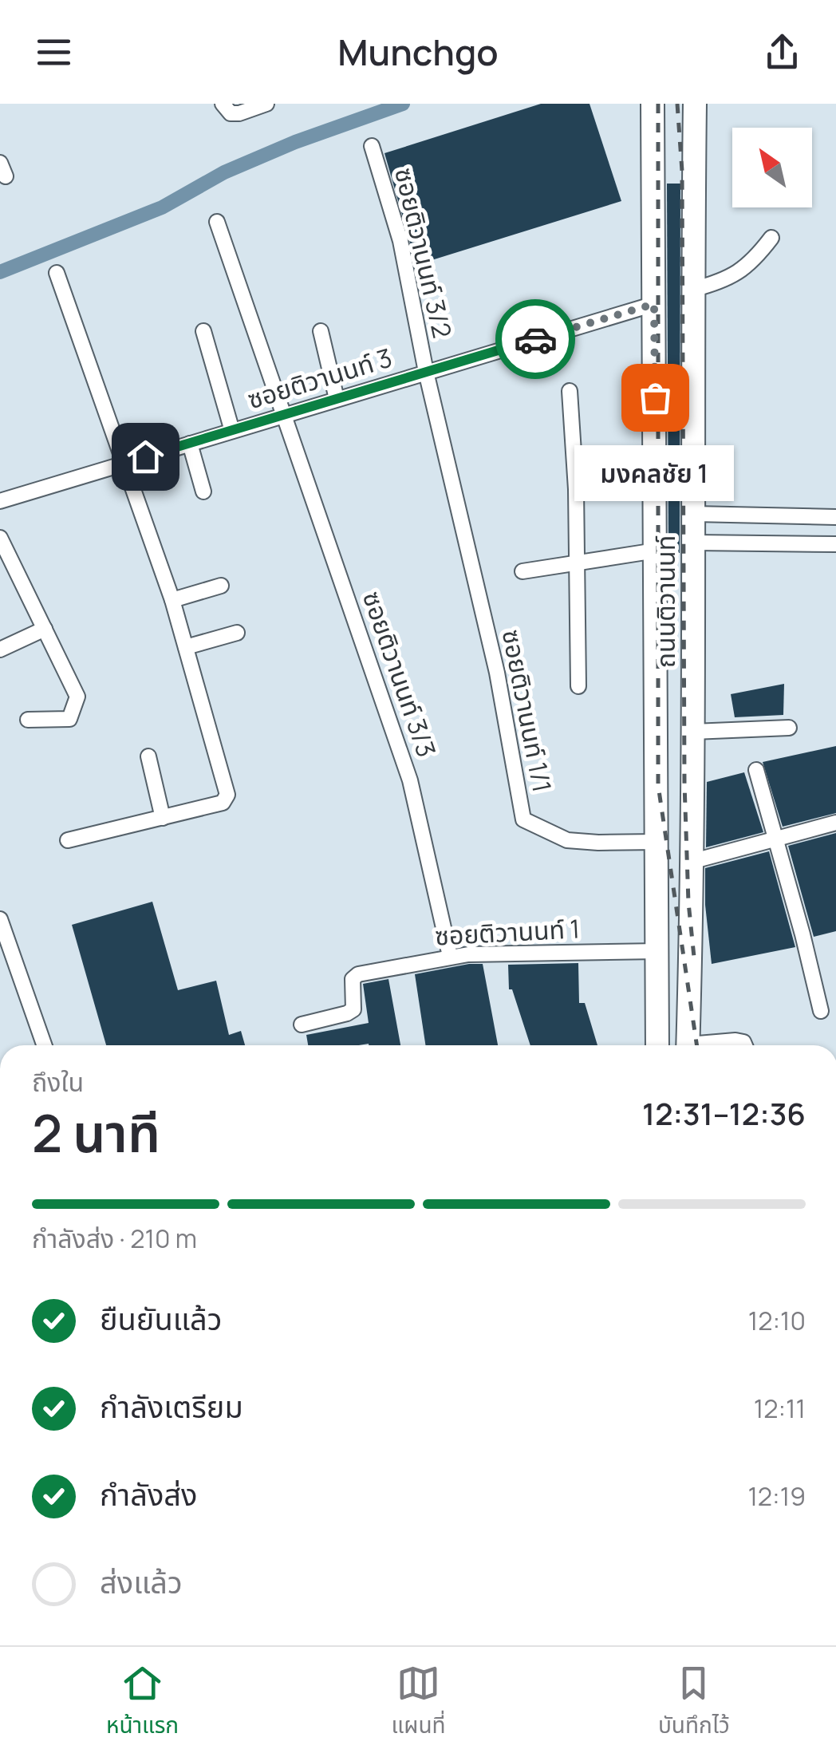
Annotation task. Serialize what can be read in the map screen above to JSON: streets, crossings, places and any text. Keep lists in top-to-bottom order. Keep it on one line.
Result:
{"streets":{"main road":["ถนนติวานนท์"],"street":["ซอยติวานนท์ 3/2","ซอยติวานนท์ 3","ซอยติวานนท์ 3/3","ซอยติวานนท์ 1/1","ซอยติวานนท์ 1"]},"crossings":[["ซอยติวานนท์ 3/2","ซอยติวานนท์ 3"],["ซอยติวานนท์ 3/2","ซอยติวานนท์ 1/1"],["ซอยติวานนท์ 3","ถนนติวานนท์"],["ซอยติวานนท์ 3","ซอยติวานนท์ 3/3"],["ถนนติวานนท์","ซอยติวานนท์ 1/1"],["ถนนติวานนท์","ซอยติวานนท์ 1"],["ซอยติวานนท์ 3/3","ซอยติวานนท์ 1"]],"places":["มงคลชัย 1"],"north":"top left","page":{"header":"Munchgo","bubble":"มงคลชัย 1","heading":["2 นาที","ถึงใน","12:31–12:36"],"bar":"กำลังส่ง · 210 m","list":[["ยืนยันแล้ว","12:10"],["กำลังเตรียม","12:11"],["กำลังส่ง","12:19"],"ส่งแล้ว"],"tabs":["หน้าแรก","แผนที่","บันทึกไว้"]}}
